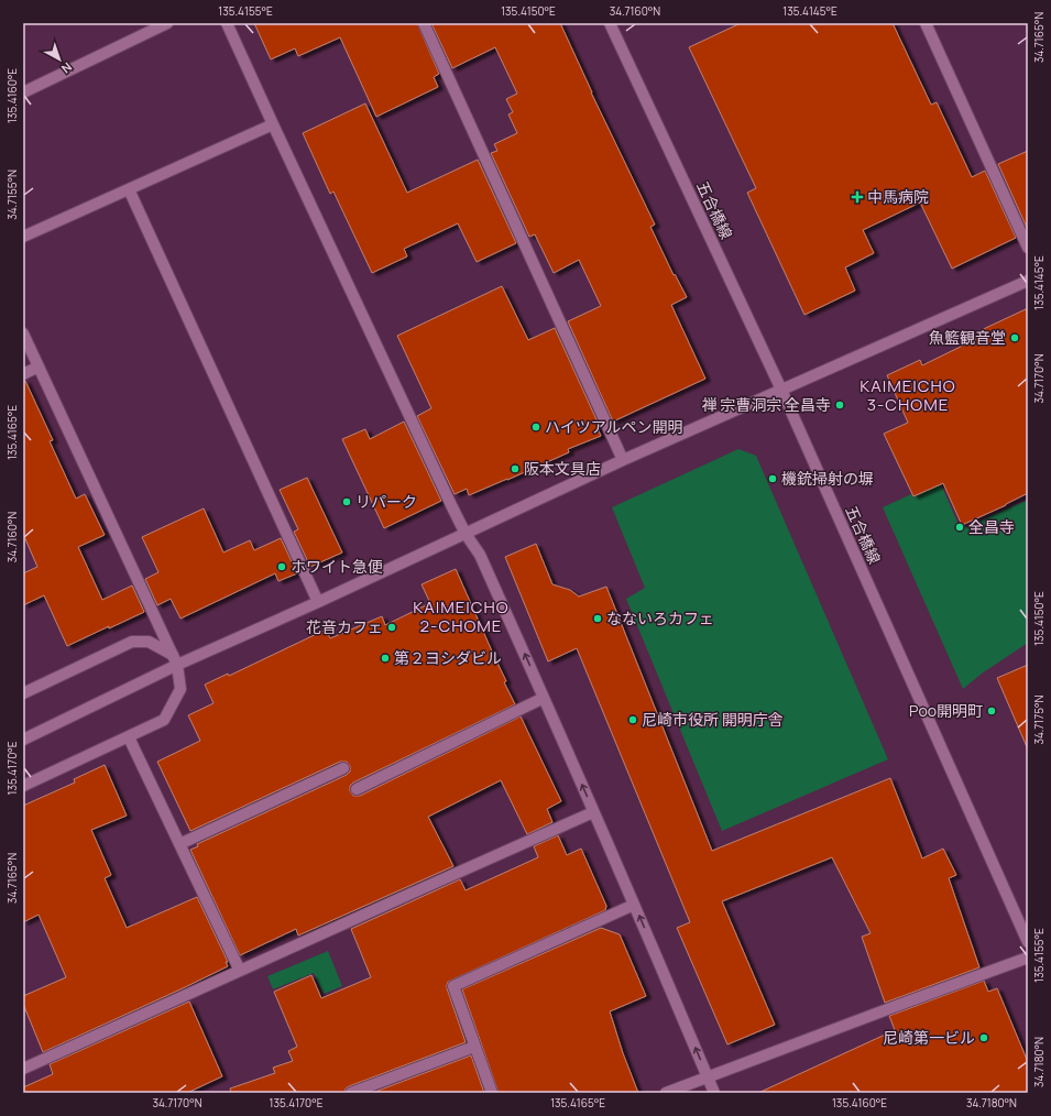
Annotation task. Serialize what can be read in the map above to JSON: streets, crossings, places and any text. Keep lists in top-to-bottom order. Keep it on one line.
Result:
{"streets":{"street":["五合橋線"]},"districts":["KAIMEICHO 3-CHOME","KAIMEICHO 2-CHOME"],"places":{"health":["中馬病院"],"other":["魚籃観音堂","禅 宗曹洞宗 全昌寺","ハイツアルペン開明","阪本文具店","機銃掃射の塀","リパーク","全昌寺","ホワイト急便","なないろカフェ","花音カフェ","第２ヨシダビル","Poo開明町","尼崎市役所 開明庁舎","尼崎第一ビル"]},"north":"bottom right","coordinates":["135.4155°E","135.4150°E","34.7160°N","135.4145°E","34.7165°N","135.4160°E","34.7155°N","34.7170°N","135.4165°E","34.7175°N","135.4170°E","34.7180°N"]}
